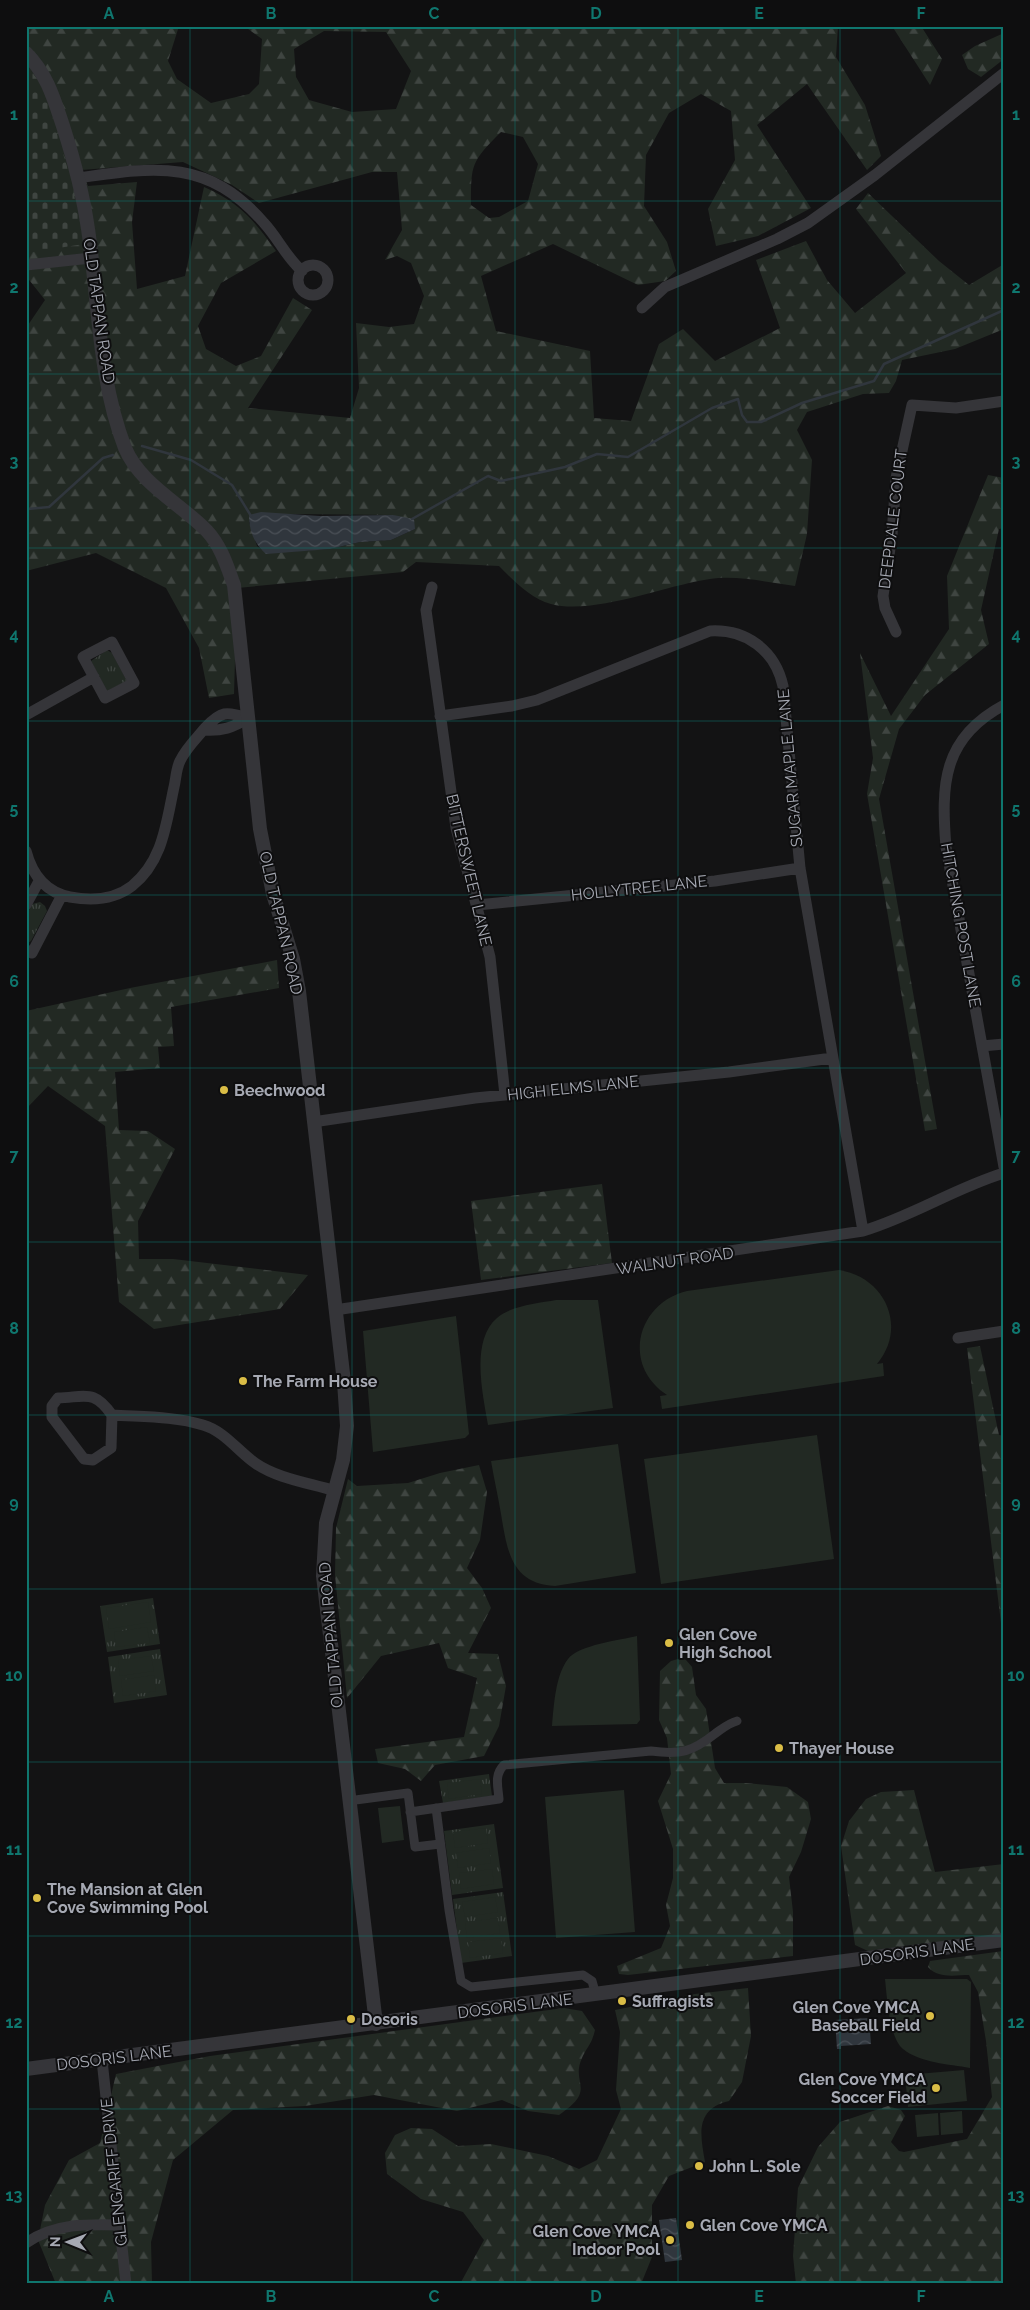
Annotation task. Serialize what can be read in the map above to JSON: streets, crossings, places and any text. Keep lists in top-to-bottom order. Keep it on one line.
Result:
{"streets":{"street":["OLD TAPPAN ROAD","DEEPDALE COURT","SUGAR MAPLE LANE","BITTERSWEET LANE","HOLLYTREE LANE","HITCHING POST LANE","HIGH ELMS LANE","WALNUT ROAD","DOSORIS LANE","GLENGARIFF DRIVE"]},"crossings":[["OLD TAPPAN ROAD","HIGH ELMS LANE"],["OLD TAPPAN ROAD","WALNUT ROAD"],["OLD TAPPAN ROAD","DOSORIS LANE"],["SUGAR MAPLE LANE","BITTERSWEET LANE"],["SUGAR MAPLE LANE","HOLLYTREE LANE"],["SUGAR MAPLE LANE","HIGH ELMS LANE"],["SUGAR MAPLE LANE","WALNUT ROAD"],["BITTERSWEET LANE","HOLLYTREE LANE"],["BITTERSWEET LANE","HIGH ELMS LANE"],["DOSORIS LANE","GLENGARIFF DRIVE"]],"places":["Beechwood","The Farm House","Glen Cove High School","Thayer House","The Mansion at Glen Cove Swimming Pool","Suffragists","Glen Cove YMCA Baseball Field","Dosoris","Glen Cove YMCA Soccer Field","John L. Sole","Glen Cove YMCA","Glen Cove YMCA Indoor Pool"],"north":"left","grid":{"columns":["A","B","C","D","E","F"],"rows":["1","2","3","4","5","6","7","8","9","10","11","12","13"]}}
